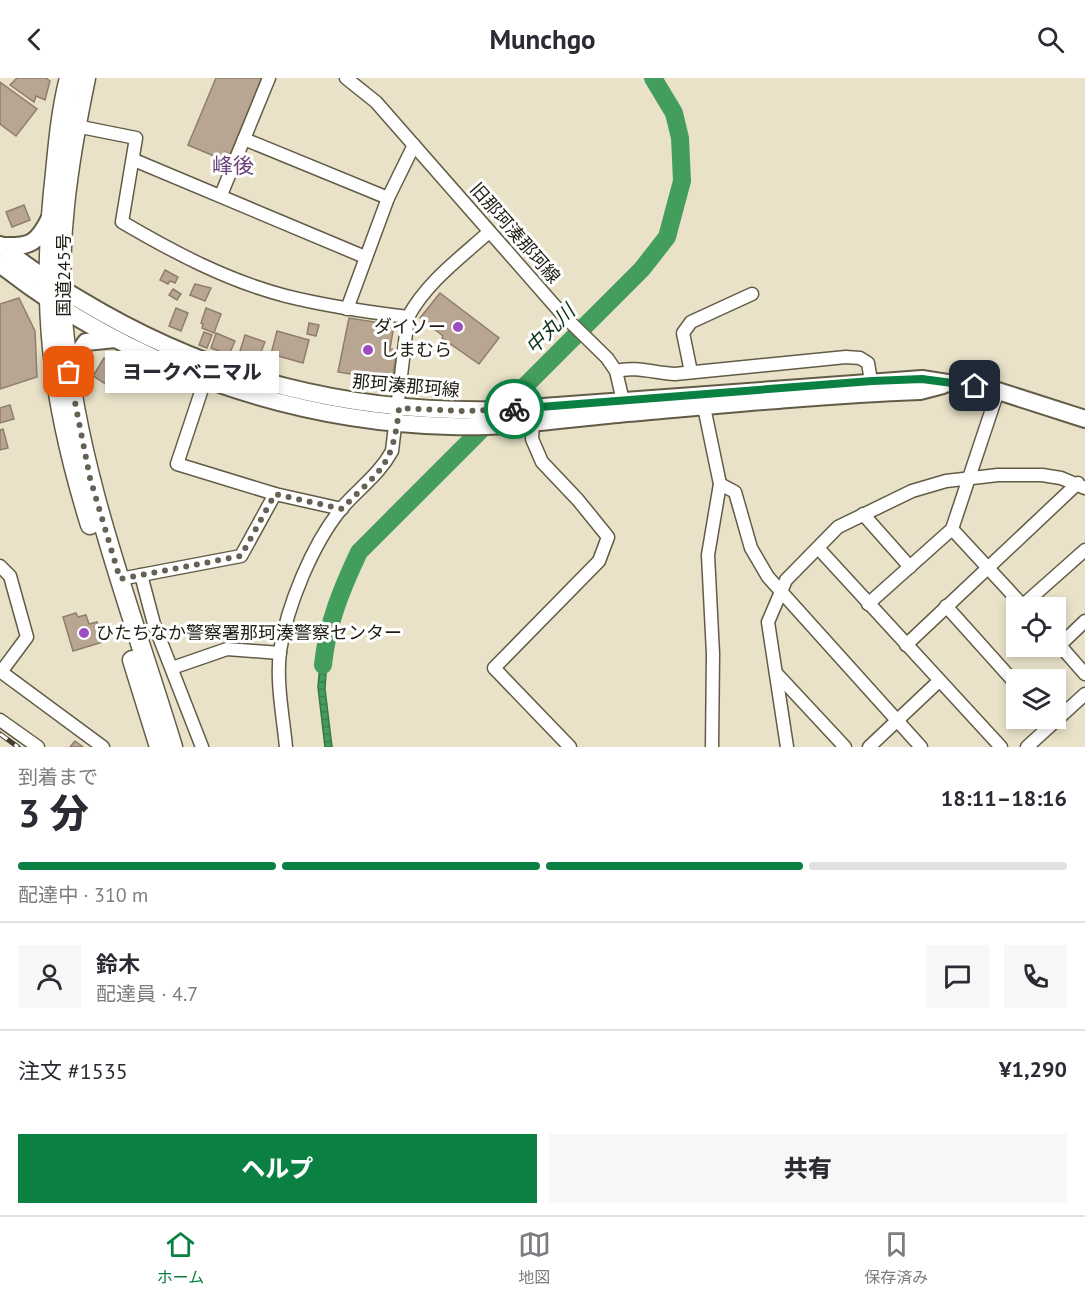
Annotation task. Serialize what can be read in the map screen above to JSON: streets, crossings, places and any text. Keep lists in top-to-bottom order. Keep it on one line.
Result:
{"streets":{"highway":["国道245号"],"main road":["那珂湊那珂線"],"street":["旧那珂湊那珂線"]},"crossings":[["国道245号","那珂湊那珂線"]],"districts":["峰後"],"water":["中丸川"],"places":["ダイソー","しまむら","ヨークベニマル","ひたちなか警察署那珂湊警察センター"],"page":{"header":"Munchgo","bubble":"ヨークベニマル","heading":["3 分","到着まで","18:11–18:16"],"panel":["鈴木","配達員 · 4.7","注文 #1535","¥1,290"],"bar":"配達中 · 310 m","buttons":["ヘルプ","共有"],"tabs":["ホーム","地図","保存済み"]}}
